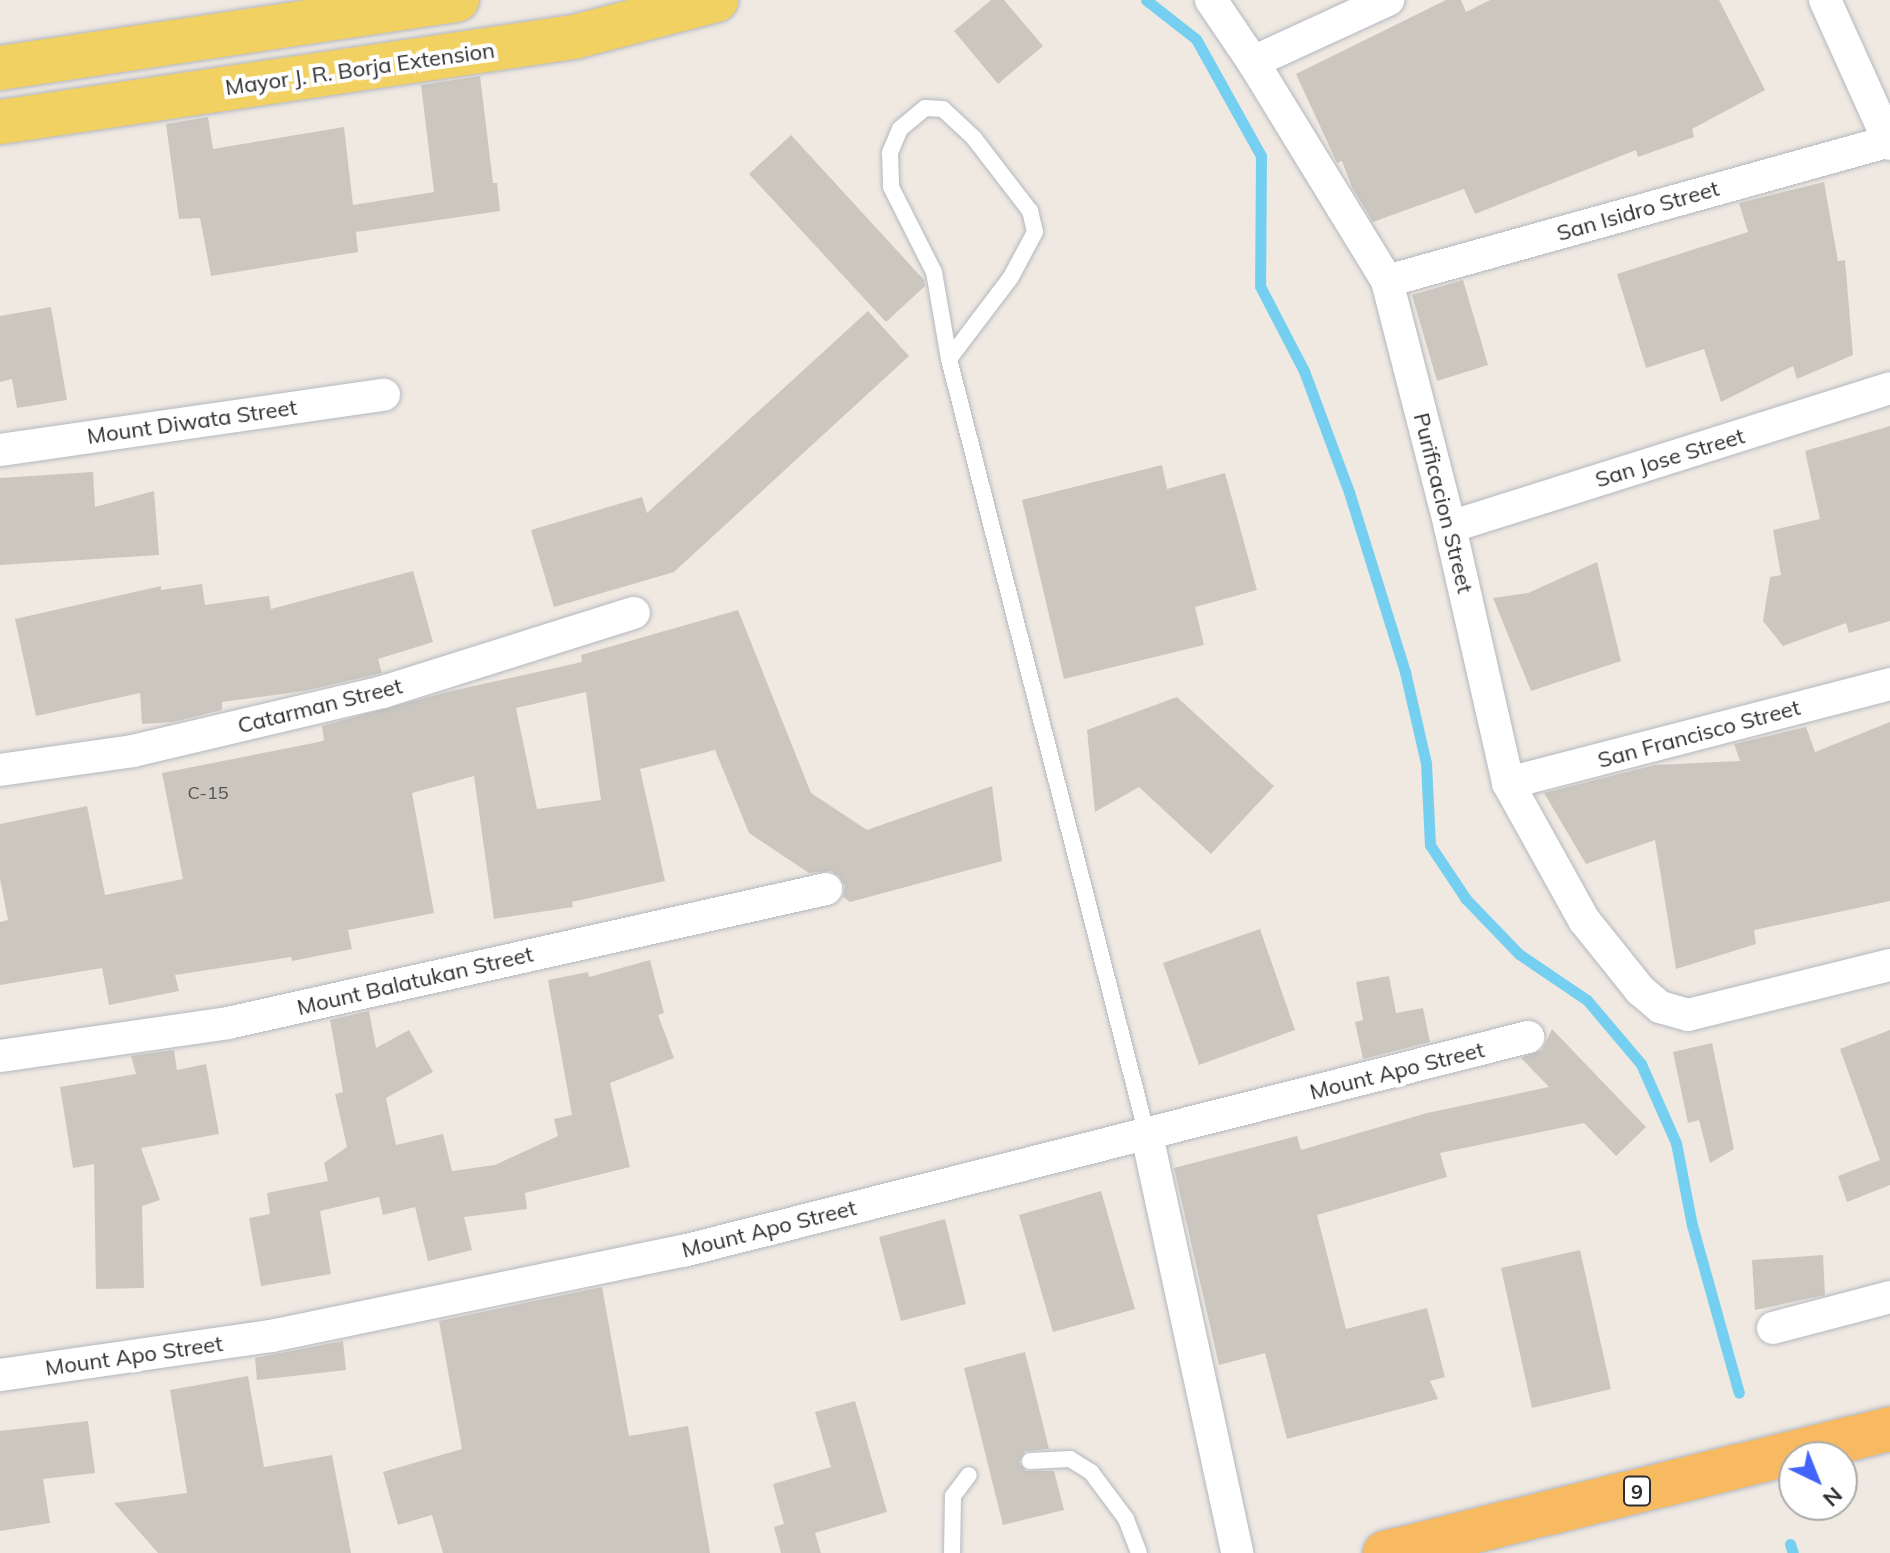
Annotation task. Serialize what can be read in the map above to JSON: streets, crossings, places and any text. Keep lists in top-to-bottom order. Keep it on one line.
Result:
{"streets":{"highway":["9"],"main road":["Mayor J. R. Borja Extension"],"street":["San Isidro Street","Mount Diwata Street","San Jose Street","Purificacion Street","Catarman Street","San Francisco Street","Mount Balatukan Street","Mount Apo Street"]},"crossings":[["San Isidro Street","Purificacion Street"],["San Jose Street","Purificacion Street"],["Purificacion Street","San Francisco Street"]],"house_numbers":["C-15"],"north":"bottom right"}
